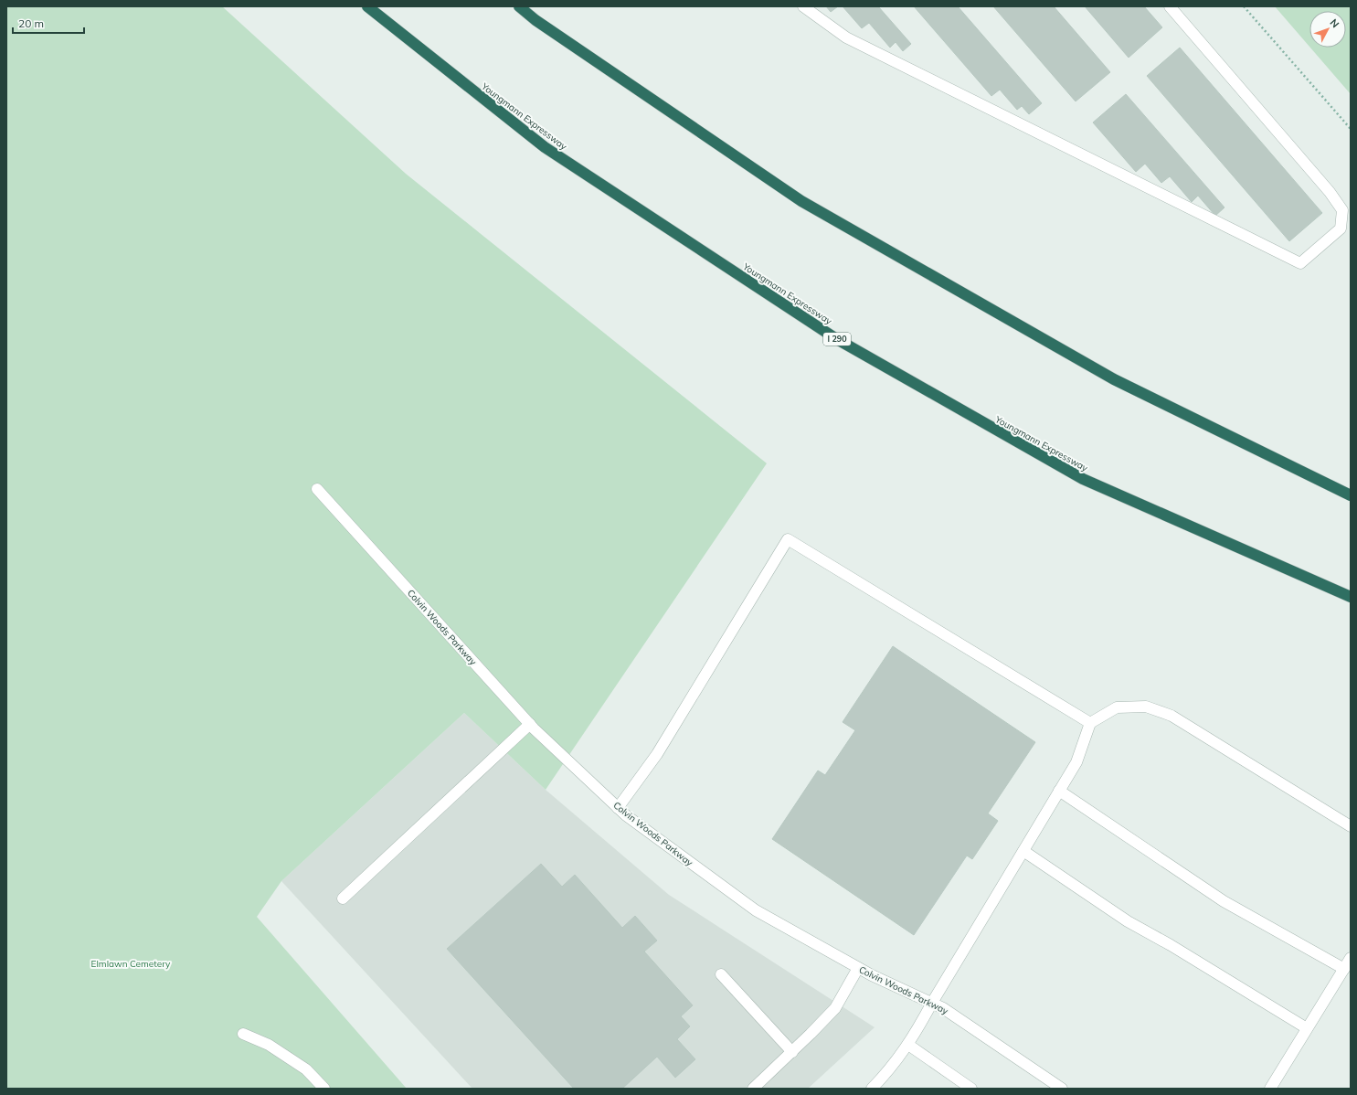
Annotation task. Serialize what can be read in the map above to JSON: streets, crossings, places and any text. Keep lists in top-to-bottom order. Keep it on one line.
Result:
{"streets":{"highway":["Youngmann Expressway","I 290"],"street":["Colvin Woods Parkway"]},"parks":["Elmlawn Cemetery"],"scale_bar":"20 m","north":"top right"}
